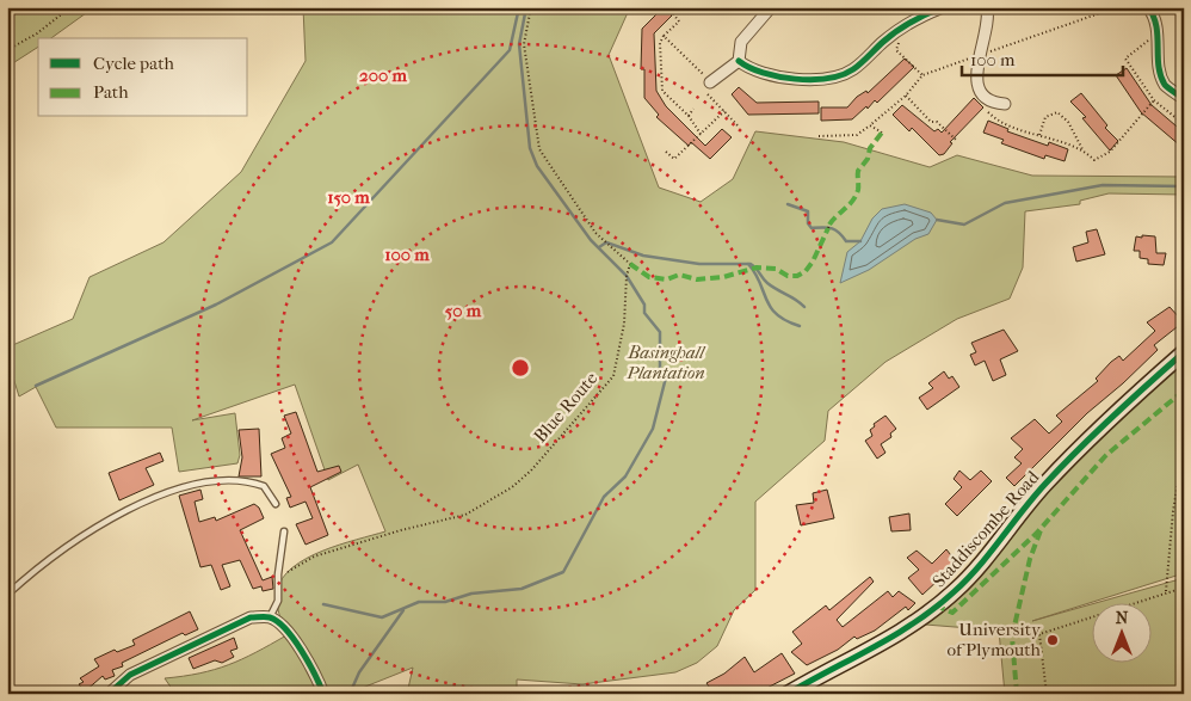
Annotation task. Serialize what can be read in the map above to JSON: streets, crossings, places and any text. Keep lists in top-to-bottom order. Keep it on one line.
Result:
{"streets":{"street":["Staddiscombe Road"],"path":["Blue Route"]},"parks":["Basinghall Plantation"],"places":["University of Plymouth"],"legend":["Cycle path","Path"],"scale_bar":"100 m","north":"top","rings":["200 m","150 m","100 m","50 m"]}
